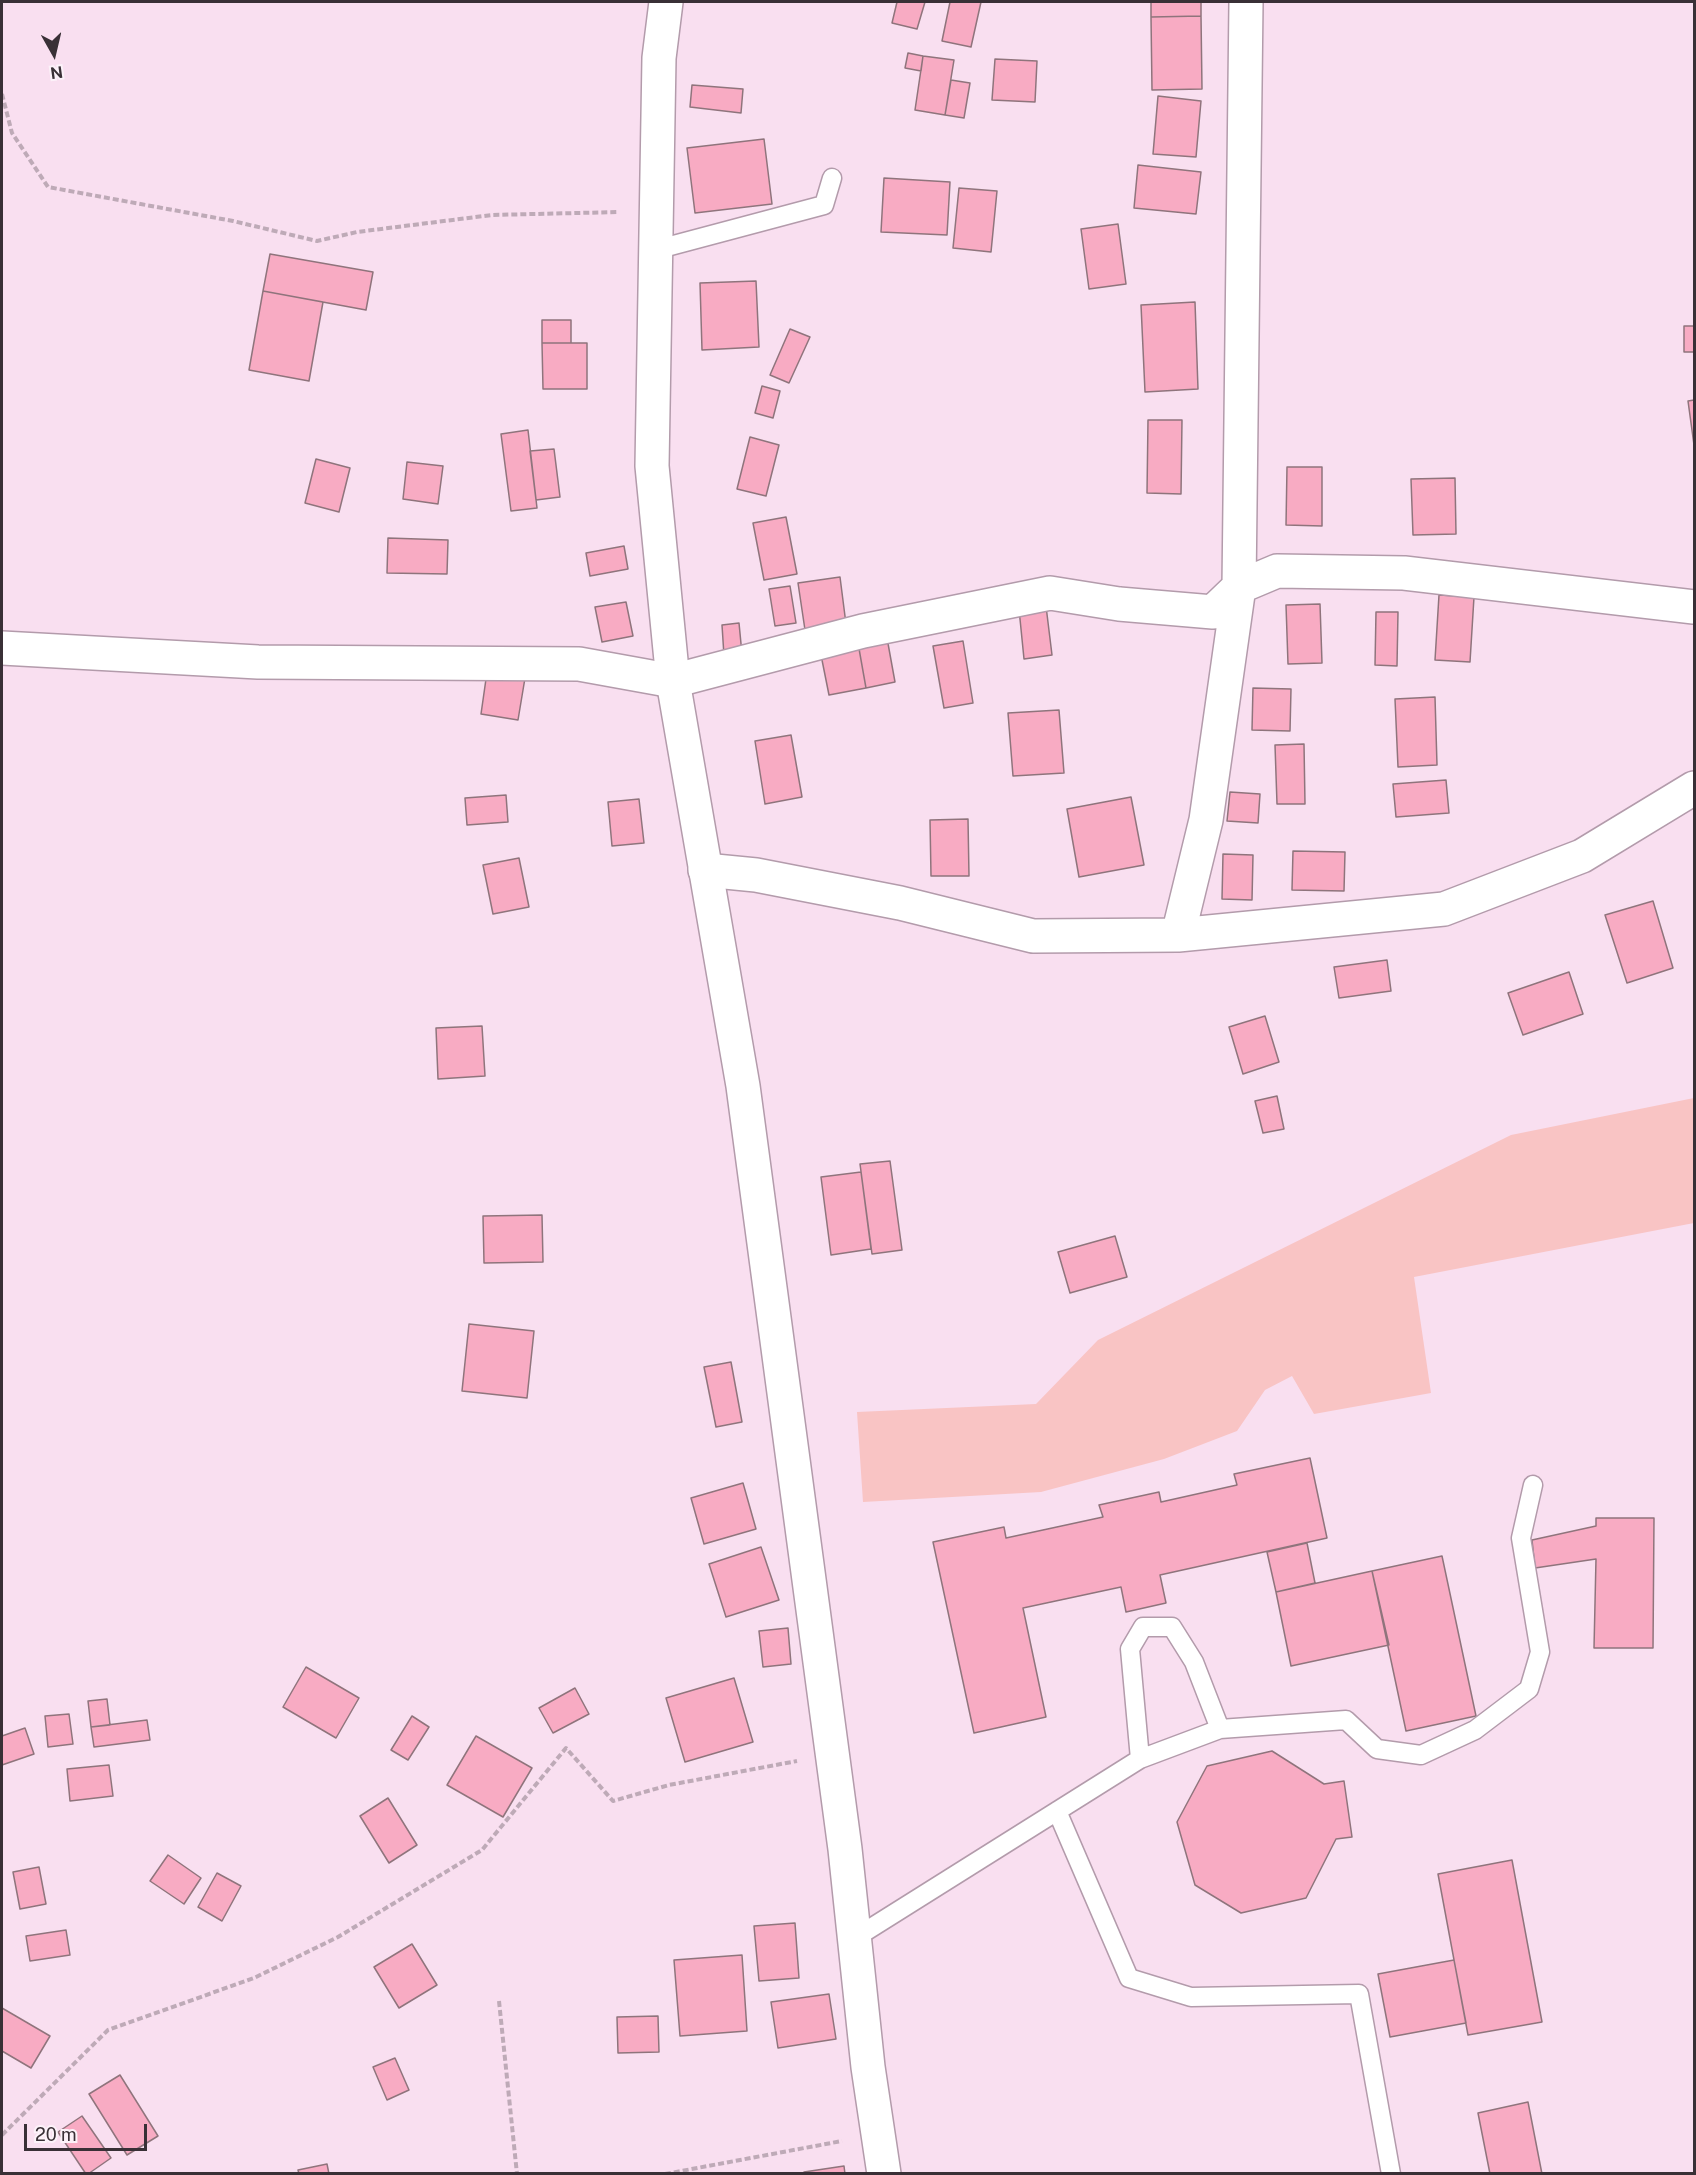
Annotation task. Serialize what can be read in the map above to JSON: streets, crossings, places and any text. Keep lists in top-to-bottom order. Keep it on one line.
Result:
{"scale_bar":"20 m","north":"bottom"}
